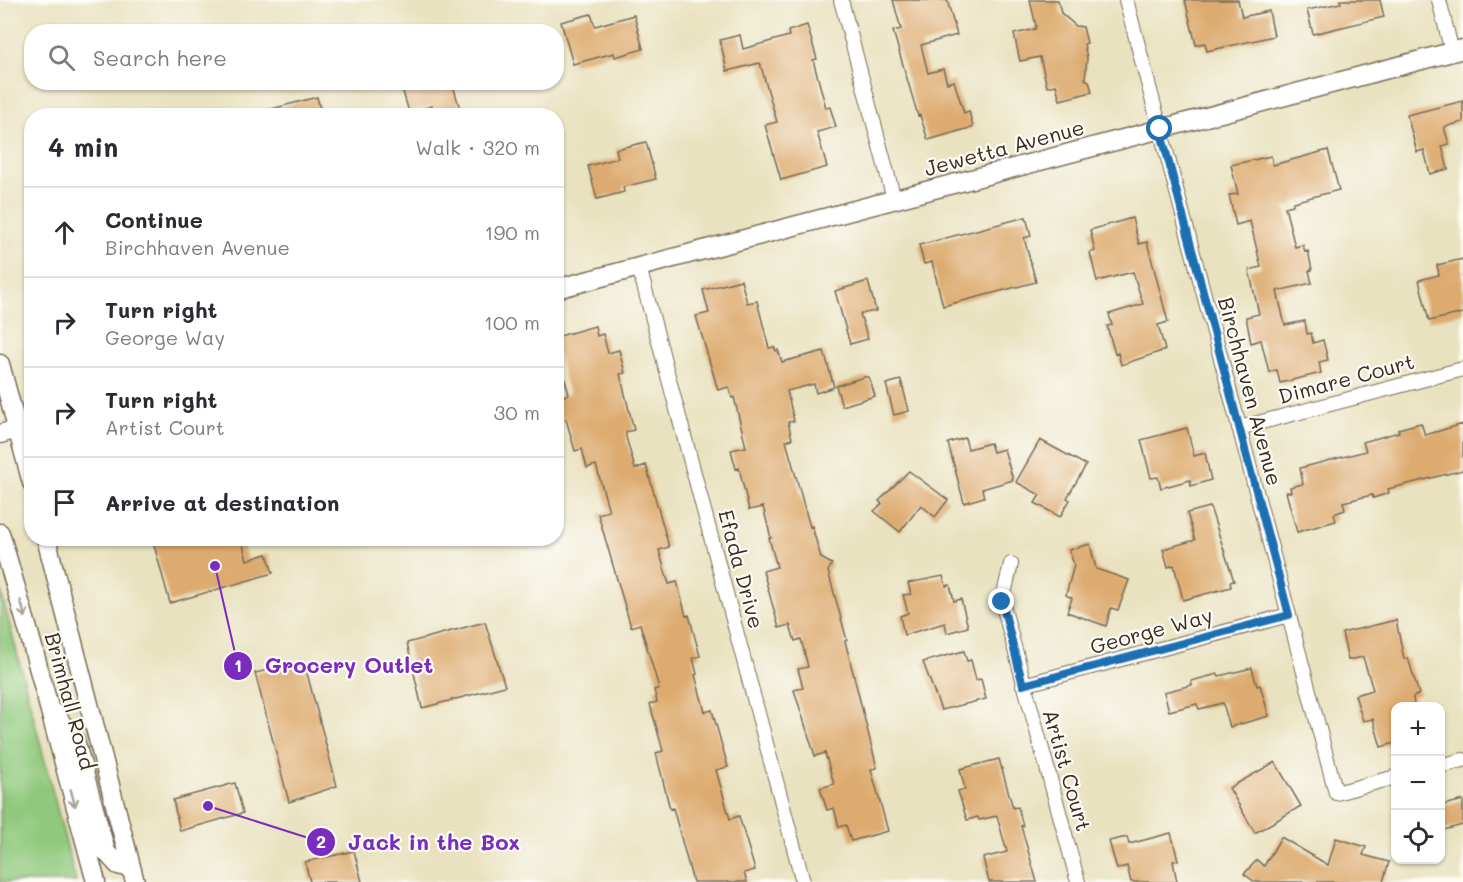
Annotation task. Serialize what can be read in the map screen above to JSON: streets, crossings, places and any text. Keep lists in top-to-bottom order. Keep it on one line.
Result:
{"streets":{"street":["Jewetta Avenue","Dimare Court","Birchhaven Avenue","Efada Drive","George Way","Brimhall Road","Artist Court"]},"crossings":[["Jewetta Avenue","Birchhaven Avenue"],["Jewetta Avenue","Efada Drive"],["Dimare Court","Birchhaven Avenue"],["Birchhaven Avenue","George Way"],["George Way","Artist Court"]],"places":["Grocery Outlet","Jack in the Box"],"page":{"search":"Search here","heading":["4 min","Walk · 320 m"],"list":[["Continue","Birchhaven Avenue","190 m"],["Turn right","George Way","100 m"],["Turn right","Artist Court","30 m"],"Arrive at destination"],"map_buttons":["+","−"]}}
